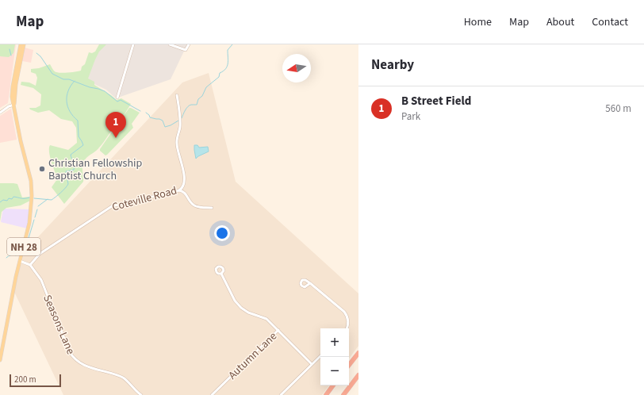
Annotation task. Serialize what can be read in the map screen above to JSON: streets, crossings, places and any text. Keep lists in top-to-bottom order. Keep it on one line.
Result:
{"streets":{"main road":["NH 28"],"street":["Coteville Road","Seasons Lane","Autumn Lane"]},"crossings":[["Coteville Road","Seasons Lane"]],"places":["Christian Fellowship Baptist Church"],"scale_bar":"200 m","north":"left","page":{"header":"Map","nav":["Home","Map","About","Contact"],"heading":"Nearby","list":[{"mark":"1","name":"B Street Field","note":"Park","value":"560 m"}],"pins":"1","map_buttons":["+","−"],"scale":"200 m"}}
